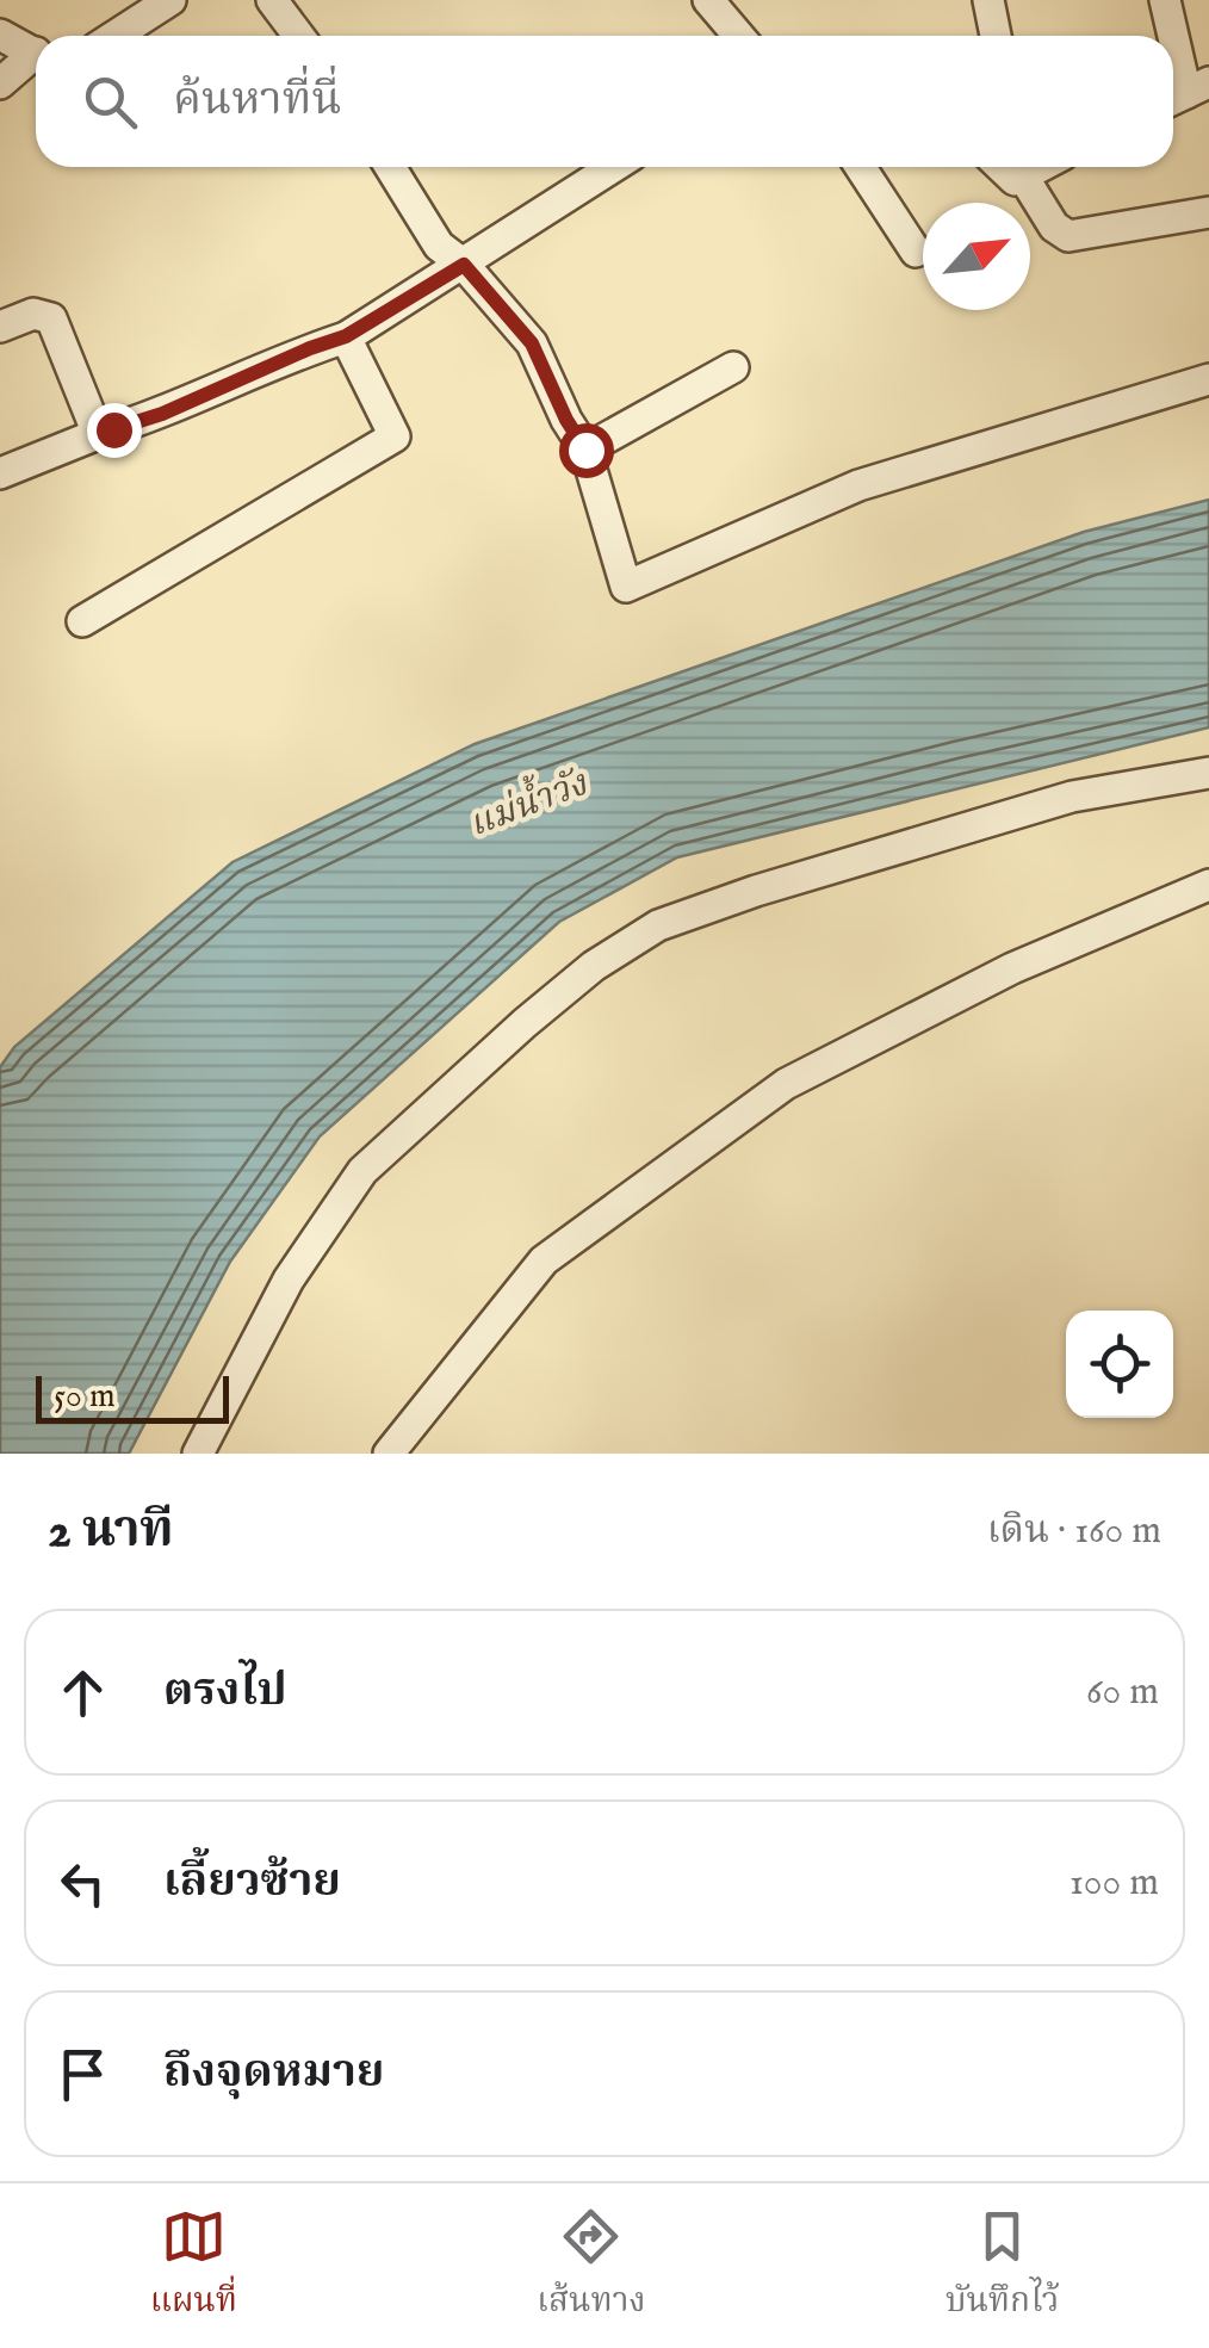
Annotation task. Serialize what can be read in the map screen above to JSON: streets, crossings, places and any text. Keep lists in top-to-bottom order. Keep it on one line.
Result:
{"water":["แม่น้ำวัง"],"scale_bar":"50 m","north":"top right","page":{"search":"ค้นหาที่นี่","scale":"50 m","heading":["2 นาที","เดิน · 160 m"],"list":[["ตรงไป","60 m"],["เลี้ยวซ้าย","100 m"],"ถึงจุดหมาย"],"nav":["แผนที่","เส้นทาง","บันทึกไว้"]}}
